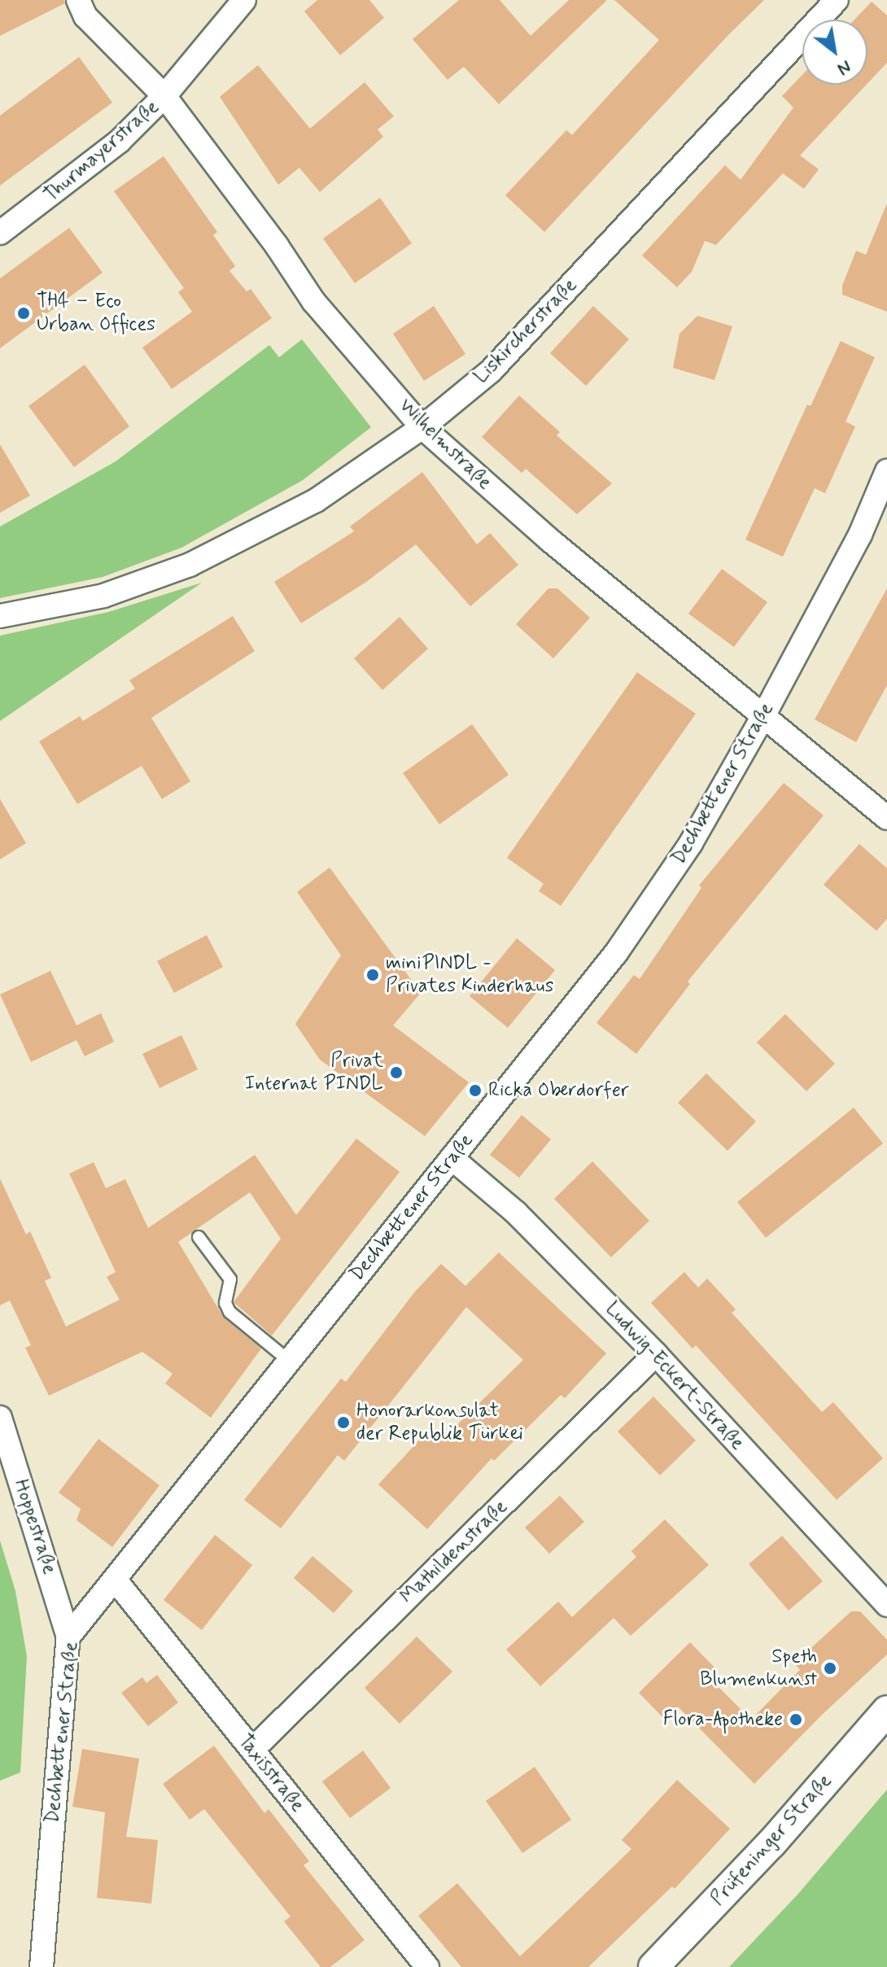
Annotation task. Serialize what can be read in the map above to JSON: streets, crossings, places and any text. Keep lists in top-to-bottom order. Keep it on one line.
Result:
{"streets":{"street":["Thurmayerstraße","Liskircherstraße","Wilhelmstraße","Dechbettener Straße","Ludwig-Eckert-Straße","Hoppestraße","Mathildenstraße","Taxisstraße","Prüfeninger Straße"]},"crossings":[["Thurmayerstraße","Wilhelmstraße"],["Liskircherstraße","Wilhelmstraße"],["Wilhelmstraße","Dechbettener Straße"],["Dechbettener Straße","Ludwig-Eckert-Straße"],["Dechbettener Straße","Hoppestraße"],["Dechbettener Straße","Taxisstraße"],["Ludwig-Eckert-Straße","Mathildenstraße"],["Mathildenstraße","Taxisstraße"]],"places":["TH4 – Eco Urban Offices","miniPINDL - Privates Kinderhaus","Privat Internat PINDL","Ricka Oberdorfer","Honorarkonsulat der Republik Türkei","Speth Blumenkunst","Flora-Apotheke"],"north":"bottom right"}
